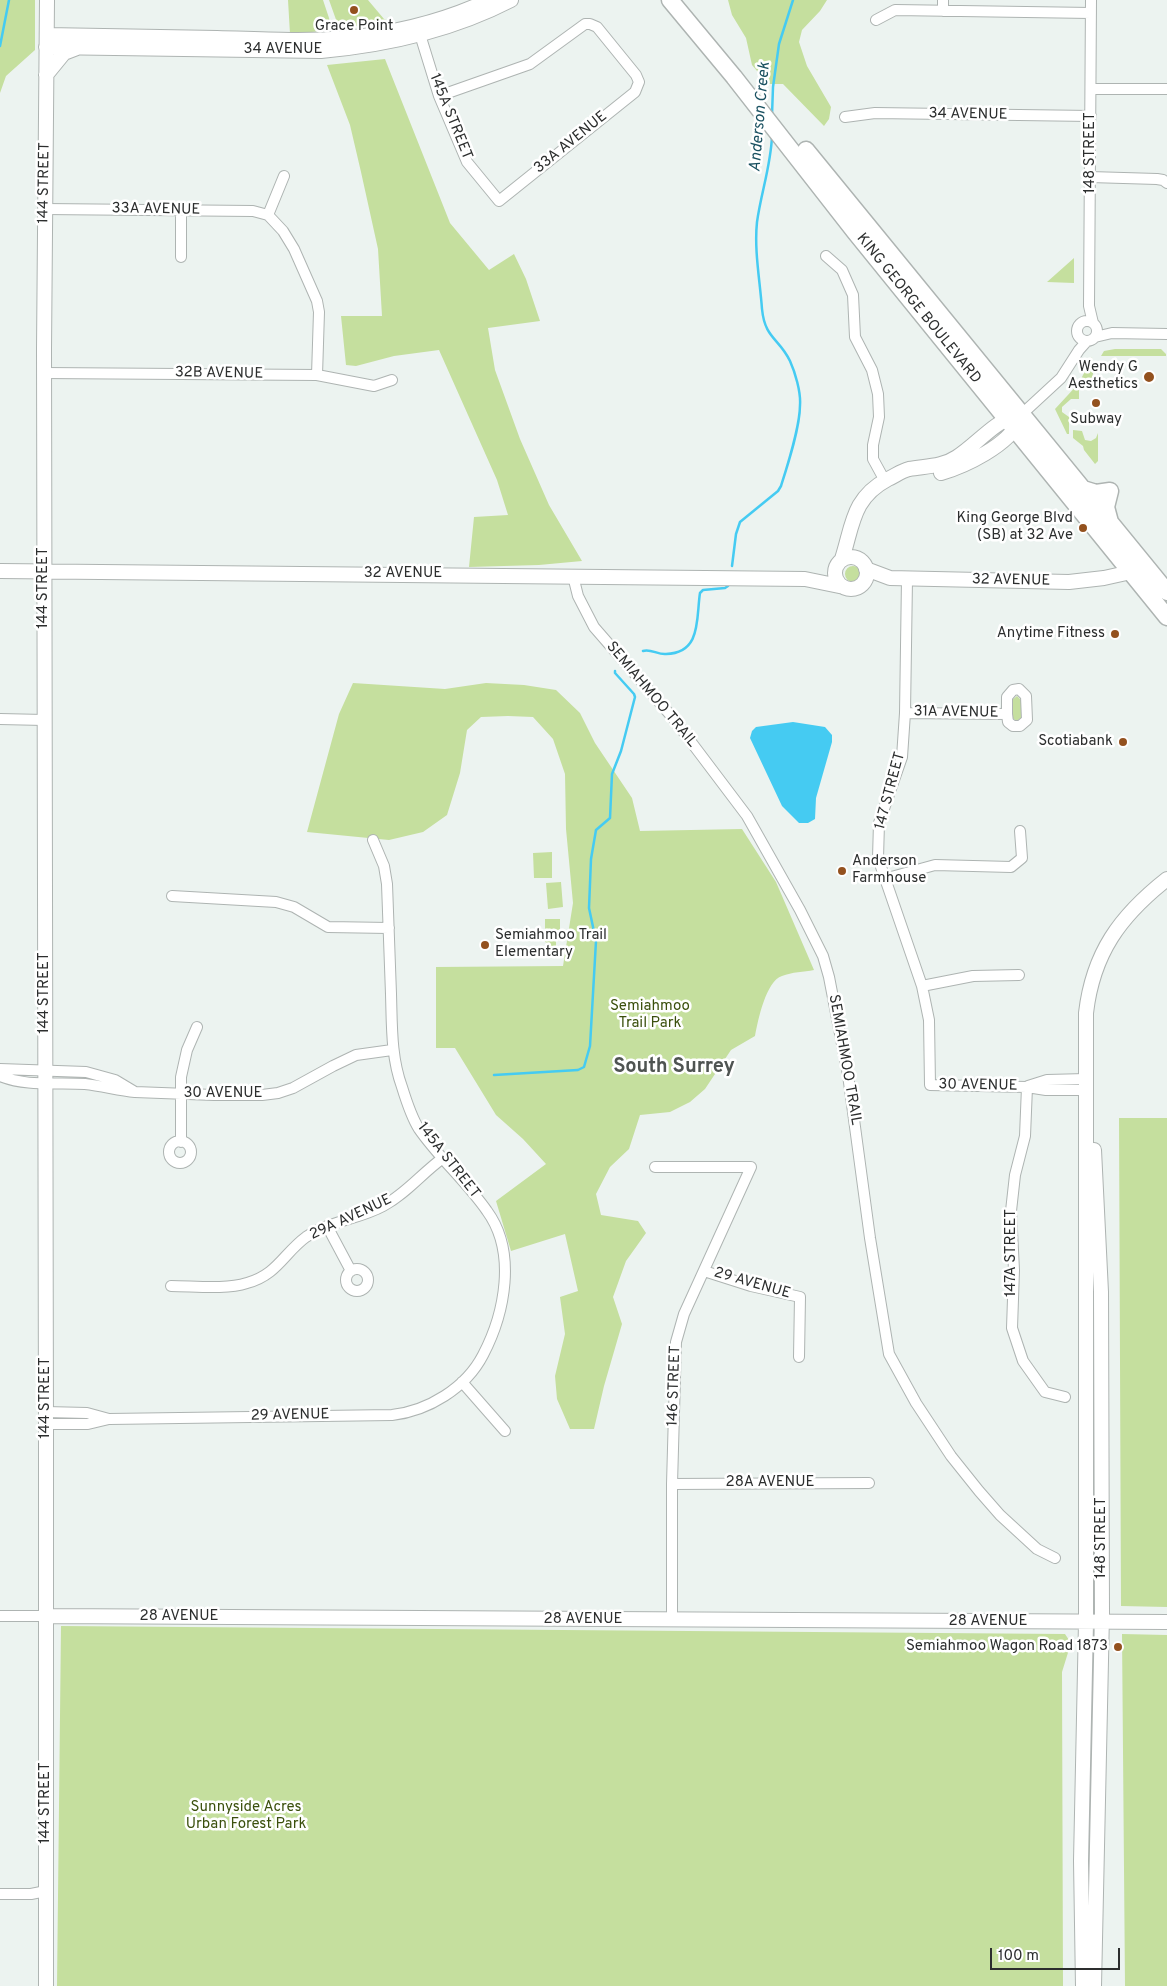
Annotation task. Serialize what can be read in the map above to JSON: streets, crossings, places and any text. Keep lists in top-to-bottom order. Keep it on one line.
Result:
{"streets":{"main road":["KING GEORGE BOULEVARD"],"street":["34 AVENUE","145A STREET","33A AVENUE","148 STREET","144 STREET","32B AVENUE","32 AVENUE","SEMIAHMOO TRAIL","31A AVENUE","147 STREET","30 AVENUE","29A AVENUE","147A STREET","29 AVENUE","146 STREET","28A AVENUE","28 AVENUE"]},"crossings":[["34 AVENUE","145A STREET"],["34 AVENUE","148 STREET"],["34 AVENUE","144 STREET"],["145A STREET","33A AVENUE"],["145A STREET","30 AVENUE"],["145A STREET","29A AVENUE"],["145A STREET","29 AVENUE"],["33A AVENUE","144 STREET"],["148 STREET","30 AVENUE"],["148 STREET","28 AVENUE"],["144 STREET","32B AVENUE"],["144 STREET","32 AVENUE"],["144 STREET","30 AVENUE"],["144 STREET","29 AVENUE"],["144 STREET","28 AVENUE"],["KING GEORGE BOULEVARD","32 AVENUE"],["32 AVENUE","SEMIAHMOO TRAIL"],["32 AVENUE","147 STREET"],["31A AVENUE","147 STREET"],["147 STREET","30 AVENUE"],["30 AVENUE","147A STREET"],["29 AVENUE","146 STREET"],["146 STREET","28A AVENUE"],["146 STREET","28 AVENUE"]],"districts":["South Surrey"],"water":["Anderson Creek"],"parks":["Semiahmoo Trail Park","Sunnyside Acres Urban Forest Park"],"places":["Grace Point","Wendy G Aesthetics","Subway","King George Blvd (SB) at 32 Ave","Anytime Fitness","Scotiabank","Anderson Farmhouse","Semiahmoo Trail Elementary","Semiahmoo Wagon Road 1873"],"scale_bar":"100 m"}
